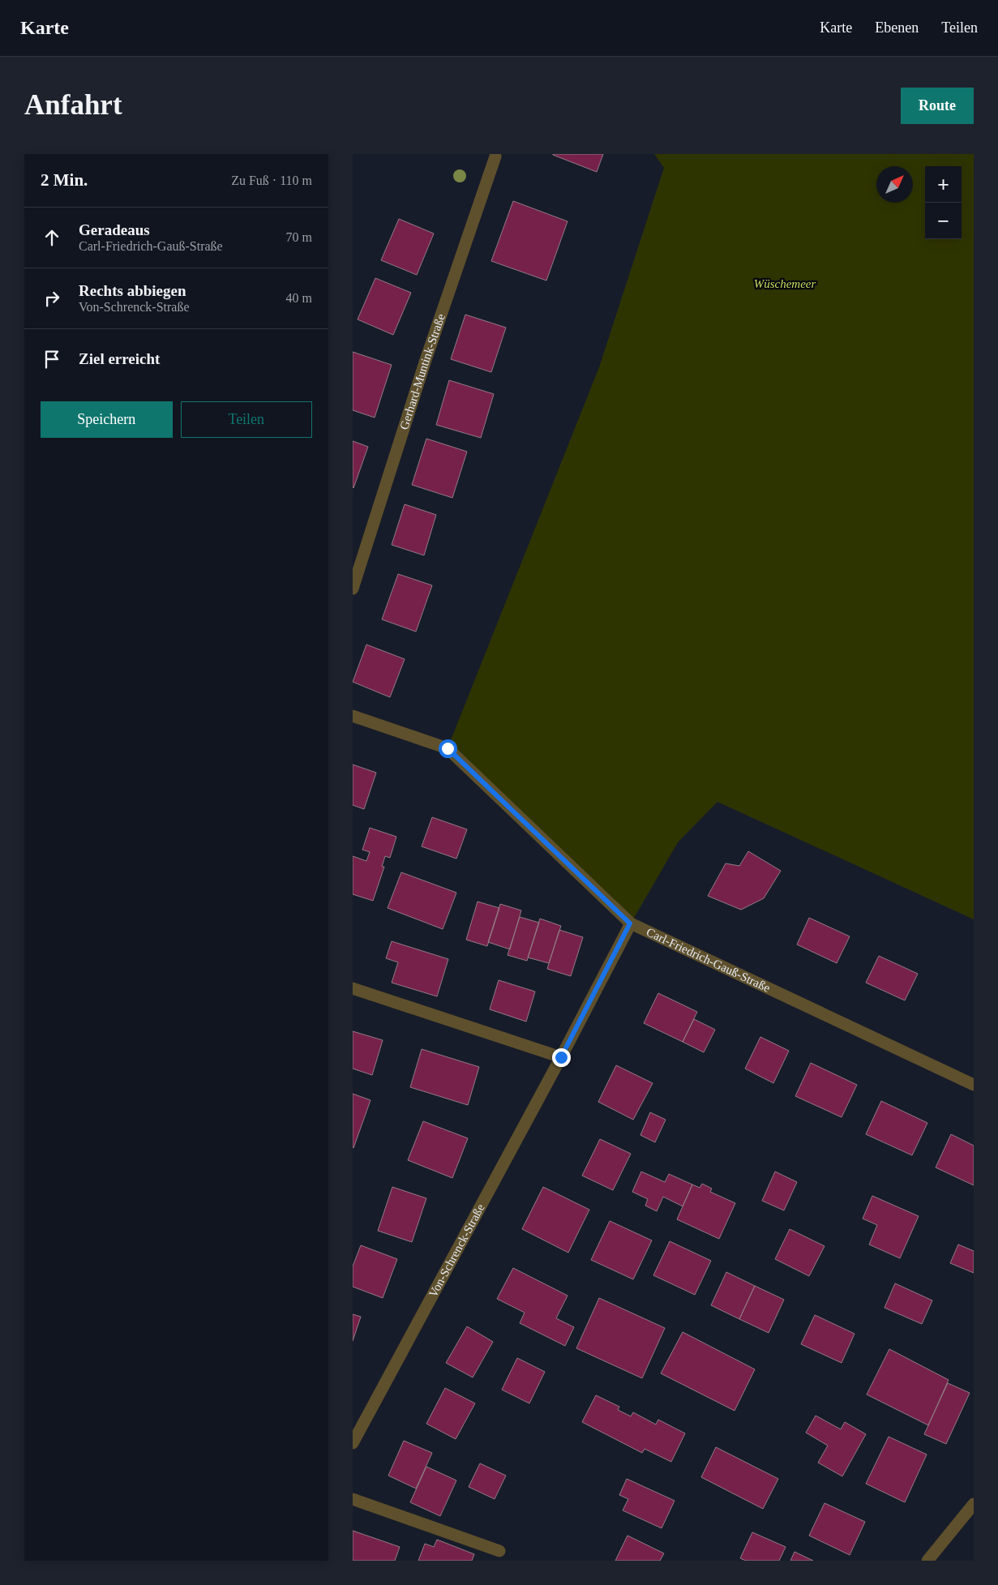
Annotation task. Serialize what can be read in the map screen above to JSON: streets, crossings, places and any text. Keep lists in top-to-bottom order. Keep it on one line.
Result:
{"streets":{"street":["Gerhard-Muntink-Straße","Carl-Friedrich-Gauß-Straße","Von-Schrenck-Straße"]},"crossings":[["Carl-Friedrich-Gauß-Straße","Von-Schrenck-Straße"]],"parks":["Wüschemeer"],"north":"top right","page":{"header":"Karte","nav":["Karte","Ebenen","Teilen"],"buttons":["Route",["Speichern","Teilen"]],"title":"Anfahrt","heading":["2 Min.","Zu Fuß · 110 m"],"map_buttons":["+","−"],"list":[["Geradeaus","Carl-Friedrich-Gauß-Straße","70 m"],["Rechts abbiegen","Von-Schrenck-Straße","40 m"],"Ziel erreicht"]}}
